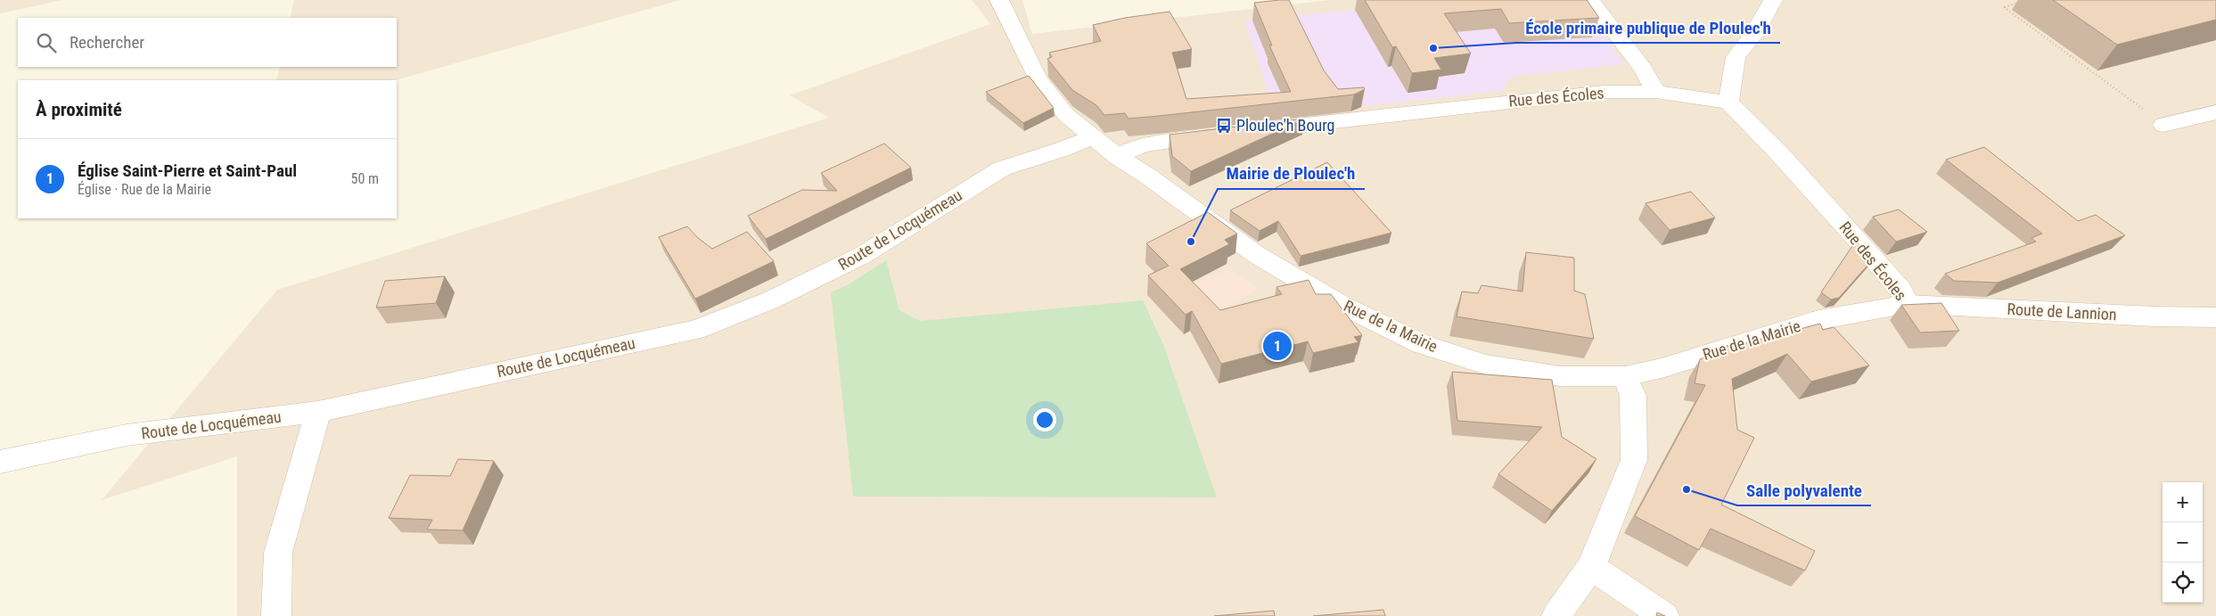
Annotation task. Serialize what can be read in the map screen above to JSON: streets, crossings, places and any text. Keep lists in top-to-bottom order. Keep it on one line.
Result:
{"streets":{"street":["Rue des Écoles","Route de Locquémeau","Route de Lannion","Rue de la Mairie"]},"crossings":[["Rue des Écoles","Route de Lannion"],["Rue des Écoles","Rue de la Mairie"],["Route de Locquémeau","Rue de la Mairie"],["Route de Lannion","Rue de la Mairie"]],"places":{"other":["École primaire publique de Ploulec'h","Mairie de Ploulec'h","Salle polyvalente"],"bus stop":["Ploulec'h Bourg"]},"page":{"search":"Rechercher","heading":"À proximité","list":[{"mark":"1","name":"Église Saint-Pierre et Saint-Paul","note":"Église · Rue de la Mairie","value":"50 m"}],"pins":"1","map_buttons":["+","−"]}}
